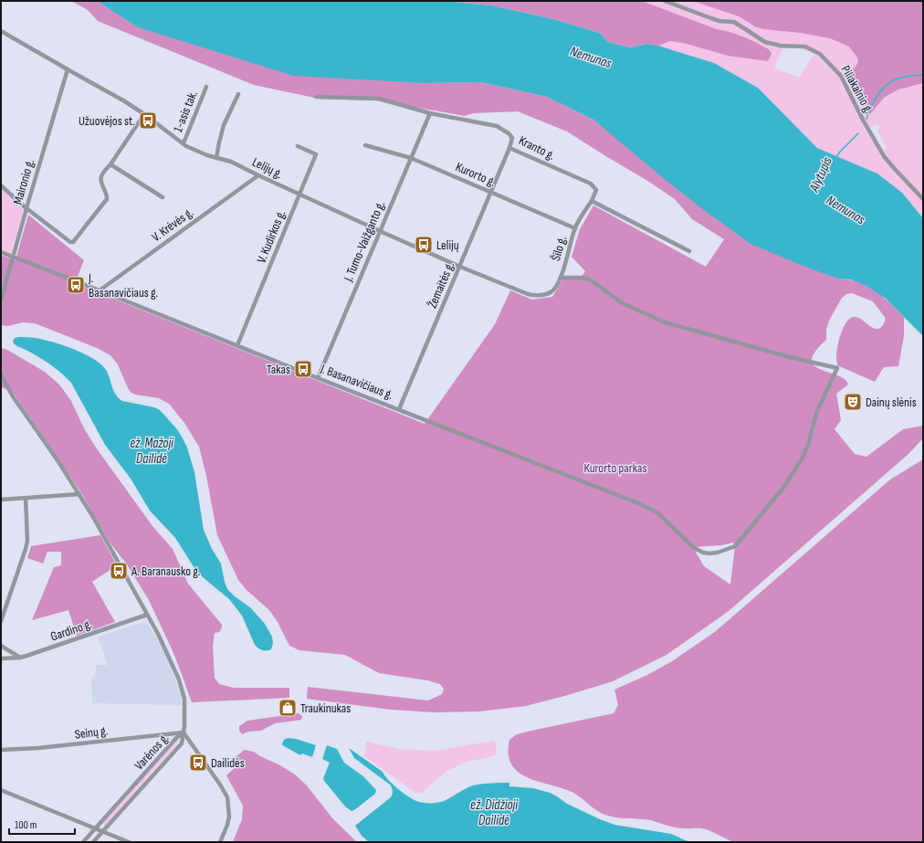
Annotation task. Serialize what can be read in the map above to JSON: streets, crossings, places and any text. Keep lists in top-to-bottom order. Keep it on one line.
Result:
{"streets":{"street":["Piliakalnio g.","1-asis tak.","Kranto g.","Lelijų g.","Kurorto g.","Maironio g.","V. Krėvės g.","V. Kudirkos g.","J. Tumo-Vaižganto g.","Šilo g.","Žemaitės g.","J. Basanavičiaus g.","Gardino g.","Seinų g.","Varėnos g."]},"crossings":[["1-asis tak.","Lelijų g."],["Kranto g.","J. Tumo-Vaižganto g."],["Kranto g.","Šilo g."],["Kranto g.","Žemaitės g."],["Lelijų g.","Maironio g."],["Lelijų g.","V. Krėvės g."],["Lelijų g.","V. Kudirkos g."],["Lelijų g.","J. Tumo-Vaižganto g."],["Lelijų g.","Šilo g."],["Lelijų g.","Žemaitės g."],["Kurorto g.","J. Tumo-Vaižganto g."],["Kurorto g.","Šilo g."],["Kurorto g.","Žemaitės g."],["Maironio g.","J. Basanavičiaus g."],["V. Krėvės g.","J. Basanavičiaus g."],["V. Kudirkos g.","J. Basanavičiaus g."],["J. Tumo-Vaižganto g.","J. Basanavičiaus g."],["Šilo g.","J. Basanavičiaus g."],["Žemaitės g.","J. Basanavičiaus g."],["Seinų g.","Varėnos g."]],"water":["Nemunas","Alytupis","ež. Mažoji Dailidė","ež. Didžioji Dailidė"],"parks":["Kurorto parkas"],"places":{"bus stop":["Užuovėjos st.","Lelijų","J. Basanavičiaus g.","Takas","A. Baranausko g.","Dailidės"],"theatre":["Dainų slėnis"],"shop":["Traukinukas"]},"scale_bar":"100 m"}
